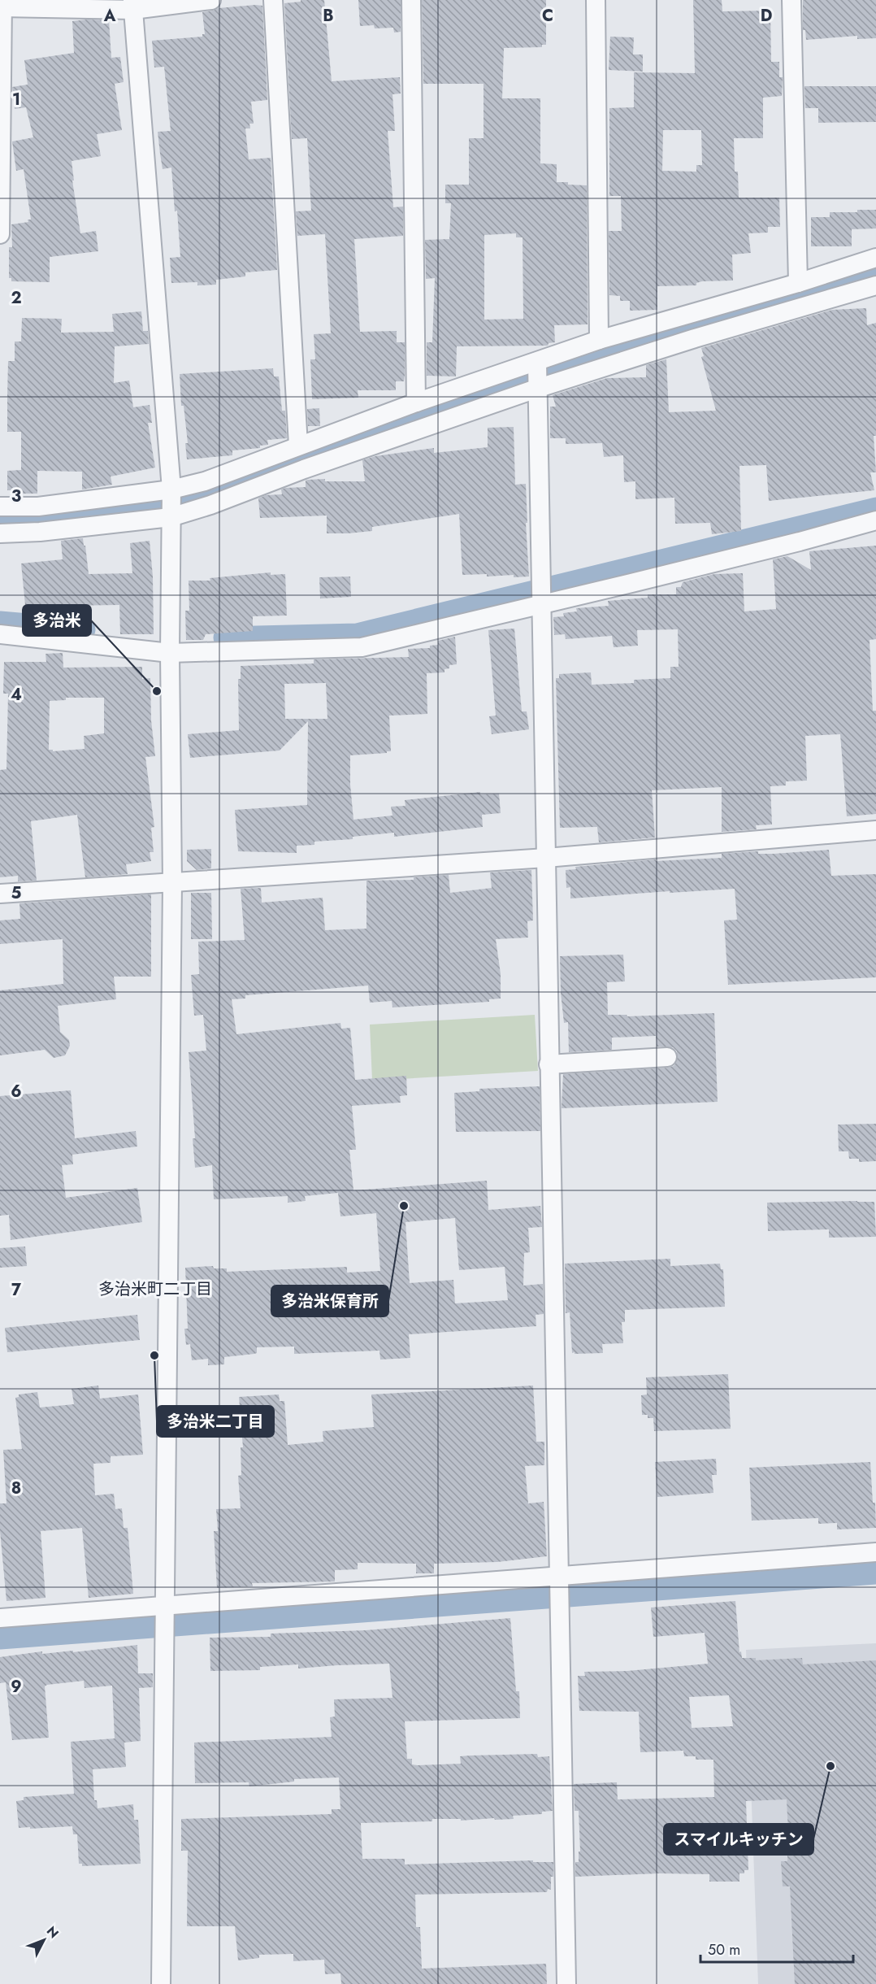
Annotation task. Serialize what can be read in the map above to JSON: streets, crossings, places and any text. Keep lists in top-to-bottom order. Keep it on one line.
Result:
{"districts":["多治米町二丁目"],"places":["多治米","多治米保育所","多治米二丁目","スマイルキッチン"],"scale_bar":"50 m","north":"top right","grid":{"columns":["A","B","C","D"],"rows":["1","2","3","4","5","6","7","8","9"]}}
